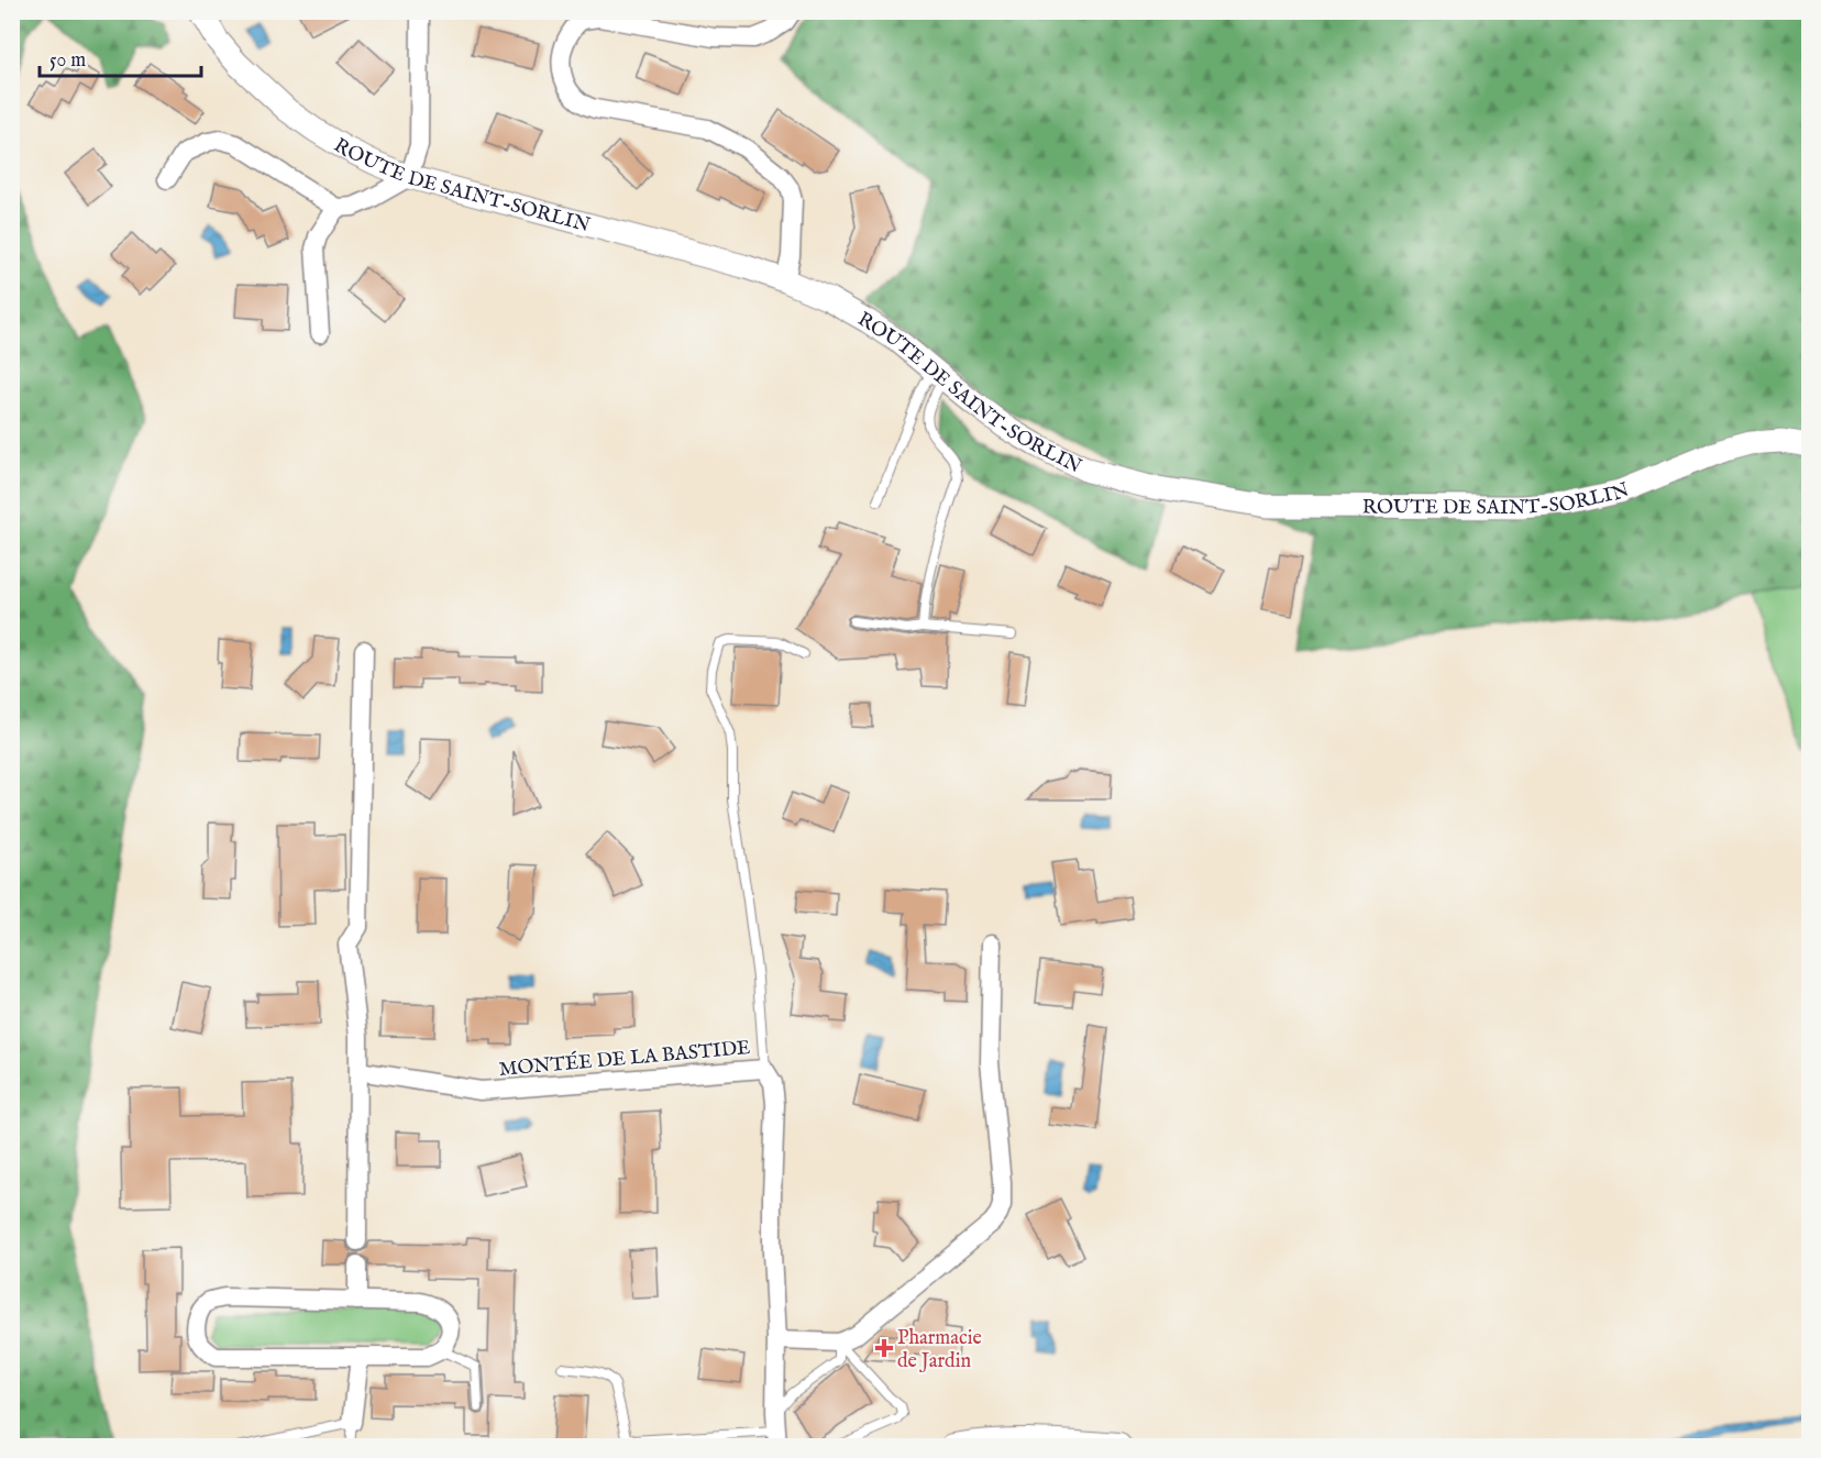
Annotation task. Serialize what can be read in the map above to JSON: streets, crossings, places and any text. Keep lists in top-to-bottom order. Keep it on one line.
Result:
{"streets":{"street":["ROUTE DE SAINT-SORLIN","MONTÉE DE LA BASTIDE"]},"places":{"health":["Pharmacie de Jardin"]},"scale_bar":"50 m"}
